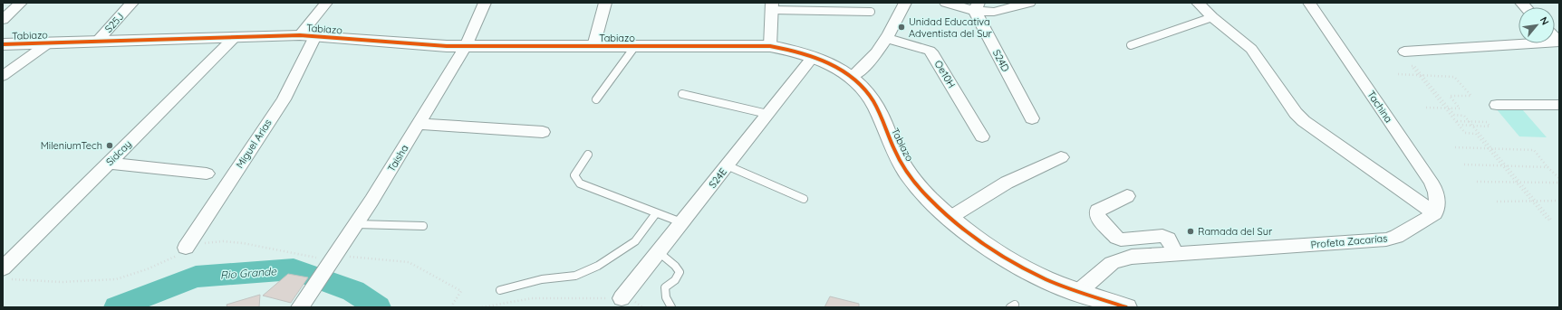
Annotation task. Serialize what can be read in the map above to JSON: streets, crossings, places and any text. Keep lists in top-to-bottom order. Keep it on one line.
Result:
{"streets":{"street":["S25J","Tabiazo","S24D","Oe10H","Tachina","Miguel Arias","Sidcay","Taisha","S24E","Profeta Zacarías"]},"crossings":[["S25J","Tabiazo"],["Tabiazo","Miguel Arias"],["Tabiazo","Sidcay"],["Tabiazo","Taisha"],["Tabiazo","S24E"],["Tabiazo","Profeta Zacarías"],["Tachina","Profeta Zacarías"]],"water":["Rio Grande"],"places":["Unidad Educativa Adventista del Sur","MileniumTech","Ramada del Sur"],"north":"top right"}
